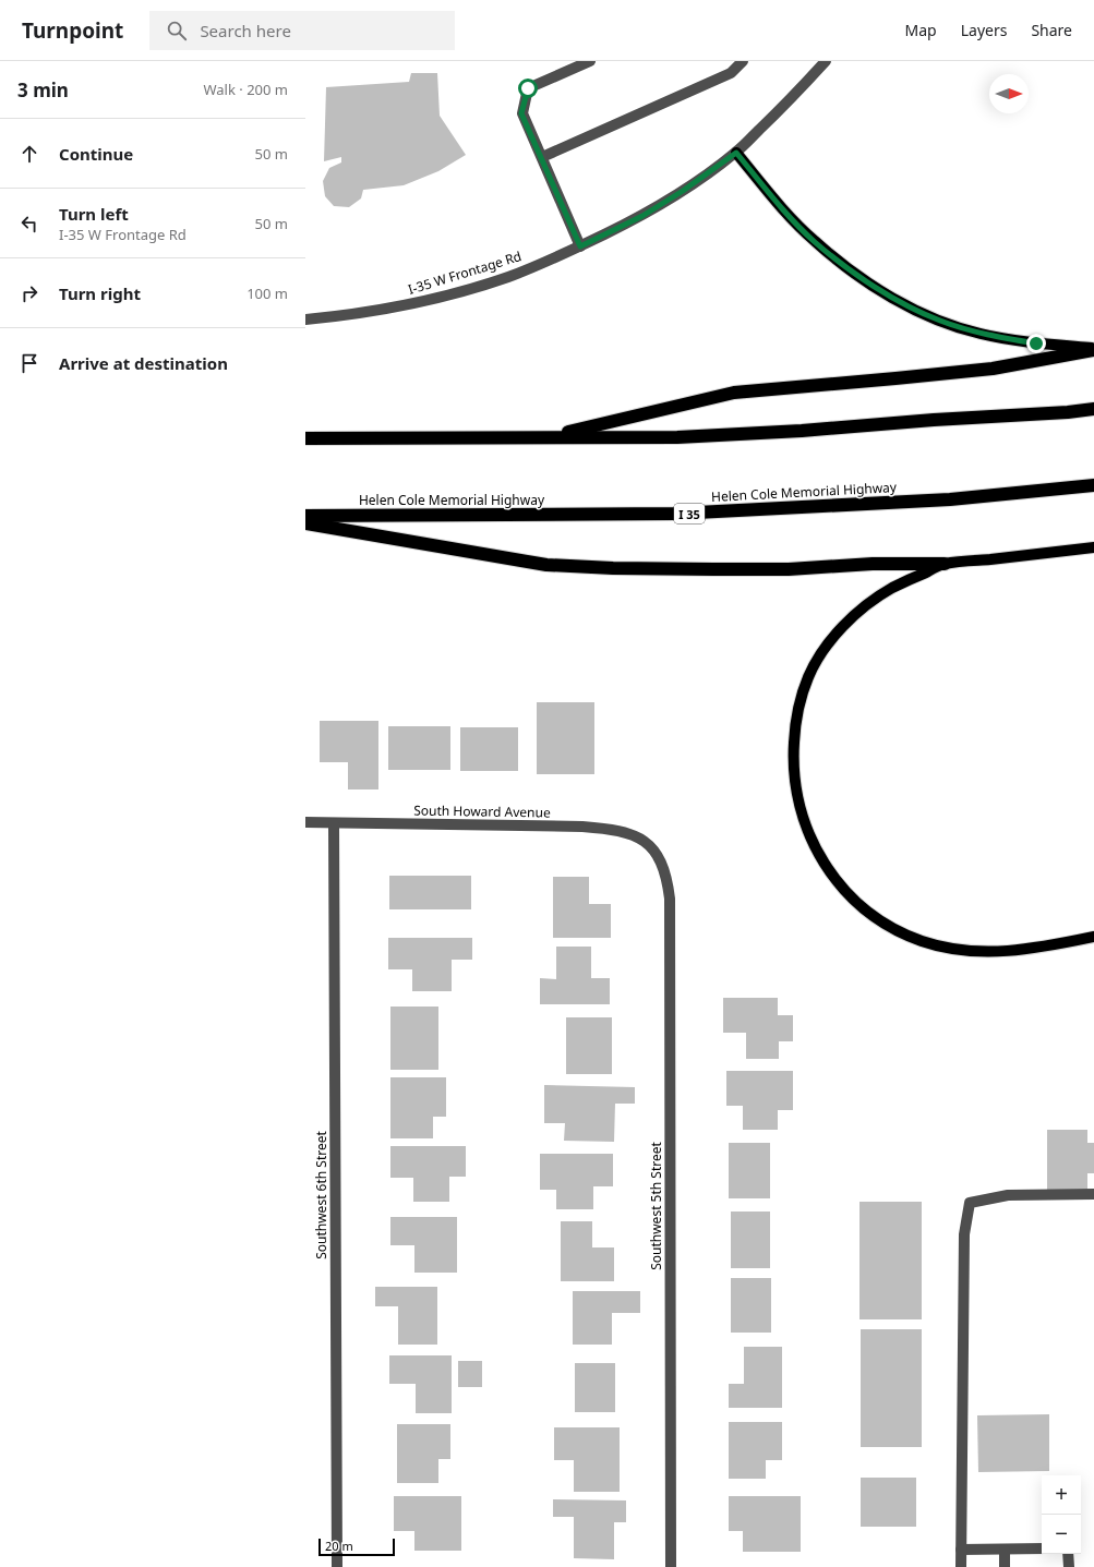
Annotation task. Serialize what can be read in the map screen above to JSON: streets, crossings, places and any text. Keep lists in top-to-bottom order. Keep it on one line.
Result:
{"streets":{"highway":["Helen Cole Memorial Highway","I 35"],"street":["I-35 W Frontage Rd","South Howard Avenue","Southwest 6th Street","Southwest 5th Street"]},"crossings":[["South Howard Avenue","Southwest 6th Street"],["South Howard Avenue","Southwest 5th Street"]],"scale_bar":"20 m","north":"right","page":{"header":"Turnpoint","search":"Search here","nav":["Map","Layers","Share"],"heading":["3 min","Walk · 200 m"],"list":[["Continue","50 m"],["Turn left","I-35 W Frontage Rd","50 m"],["Turn right","100 m"],"Arrive at destination"],"map_buttons":["+","−"],"scale":"20 m"}}
